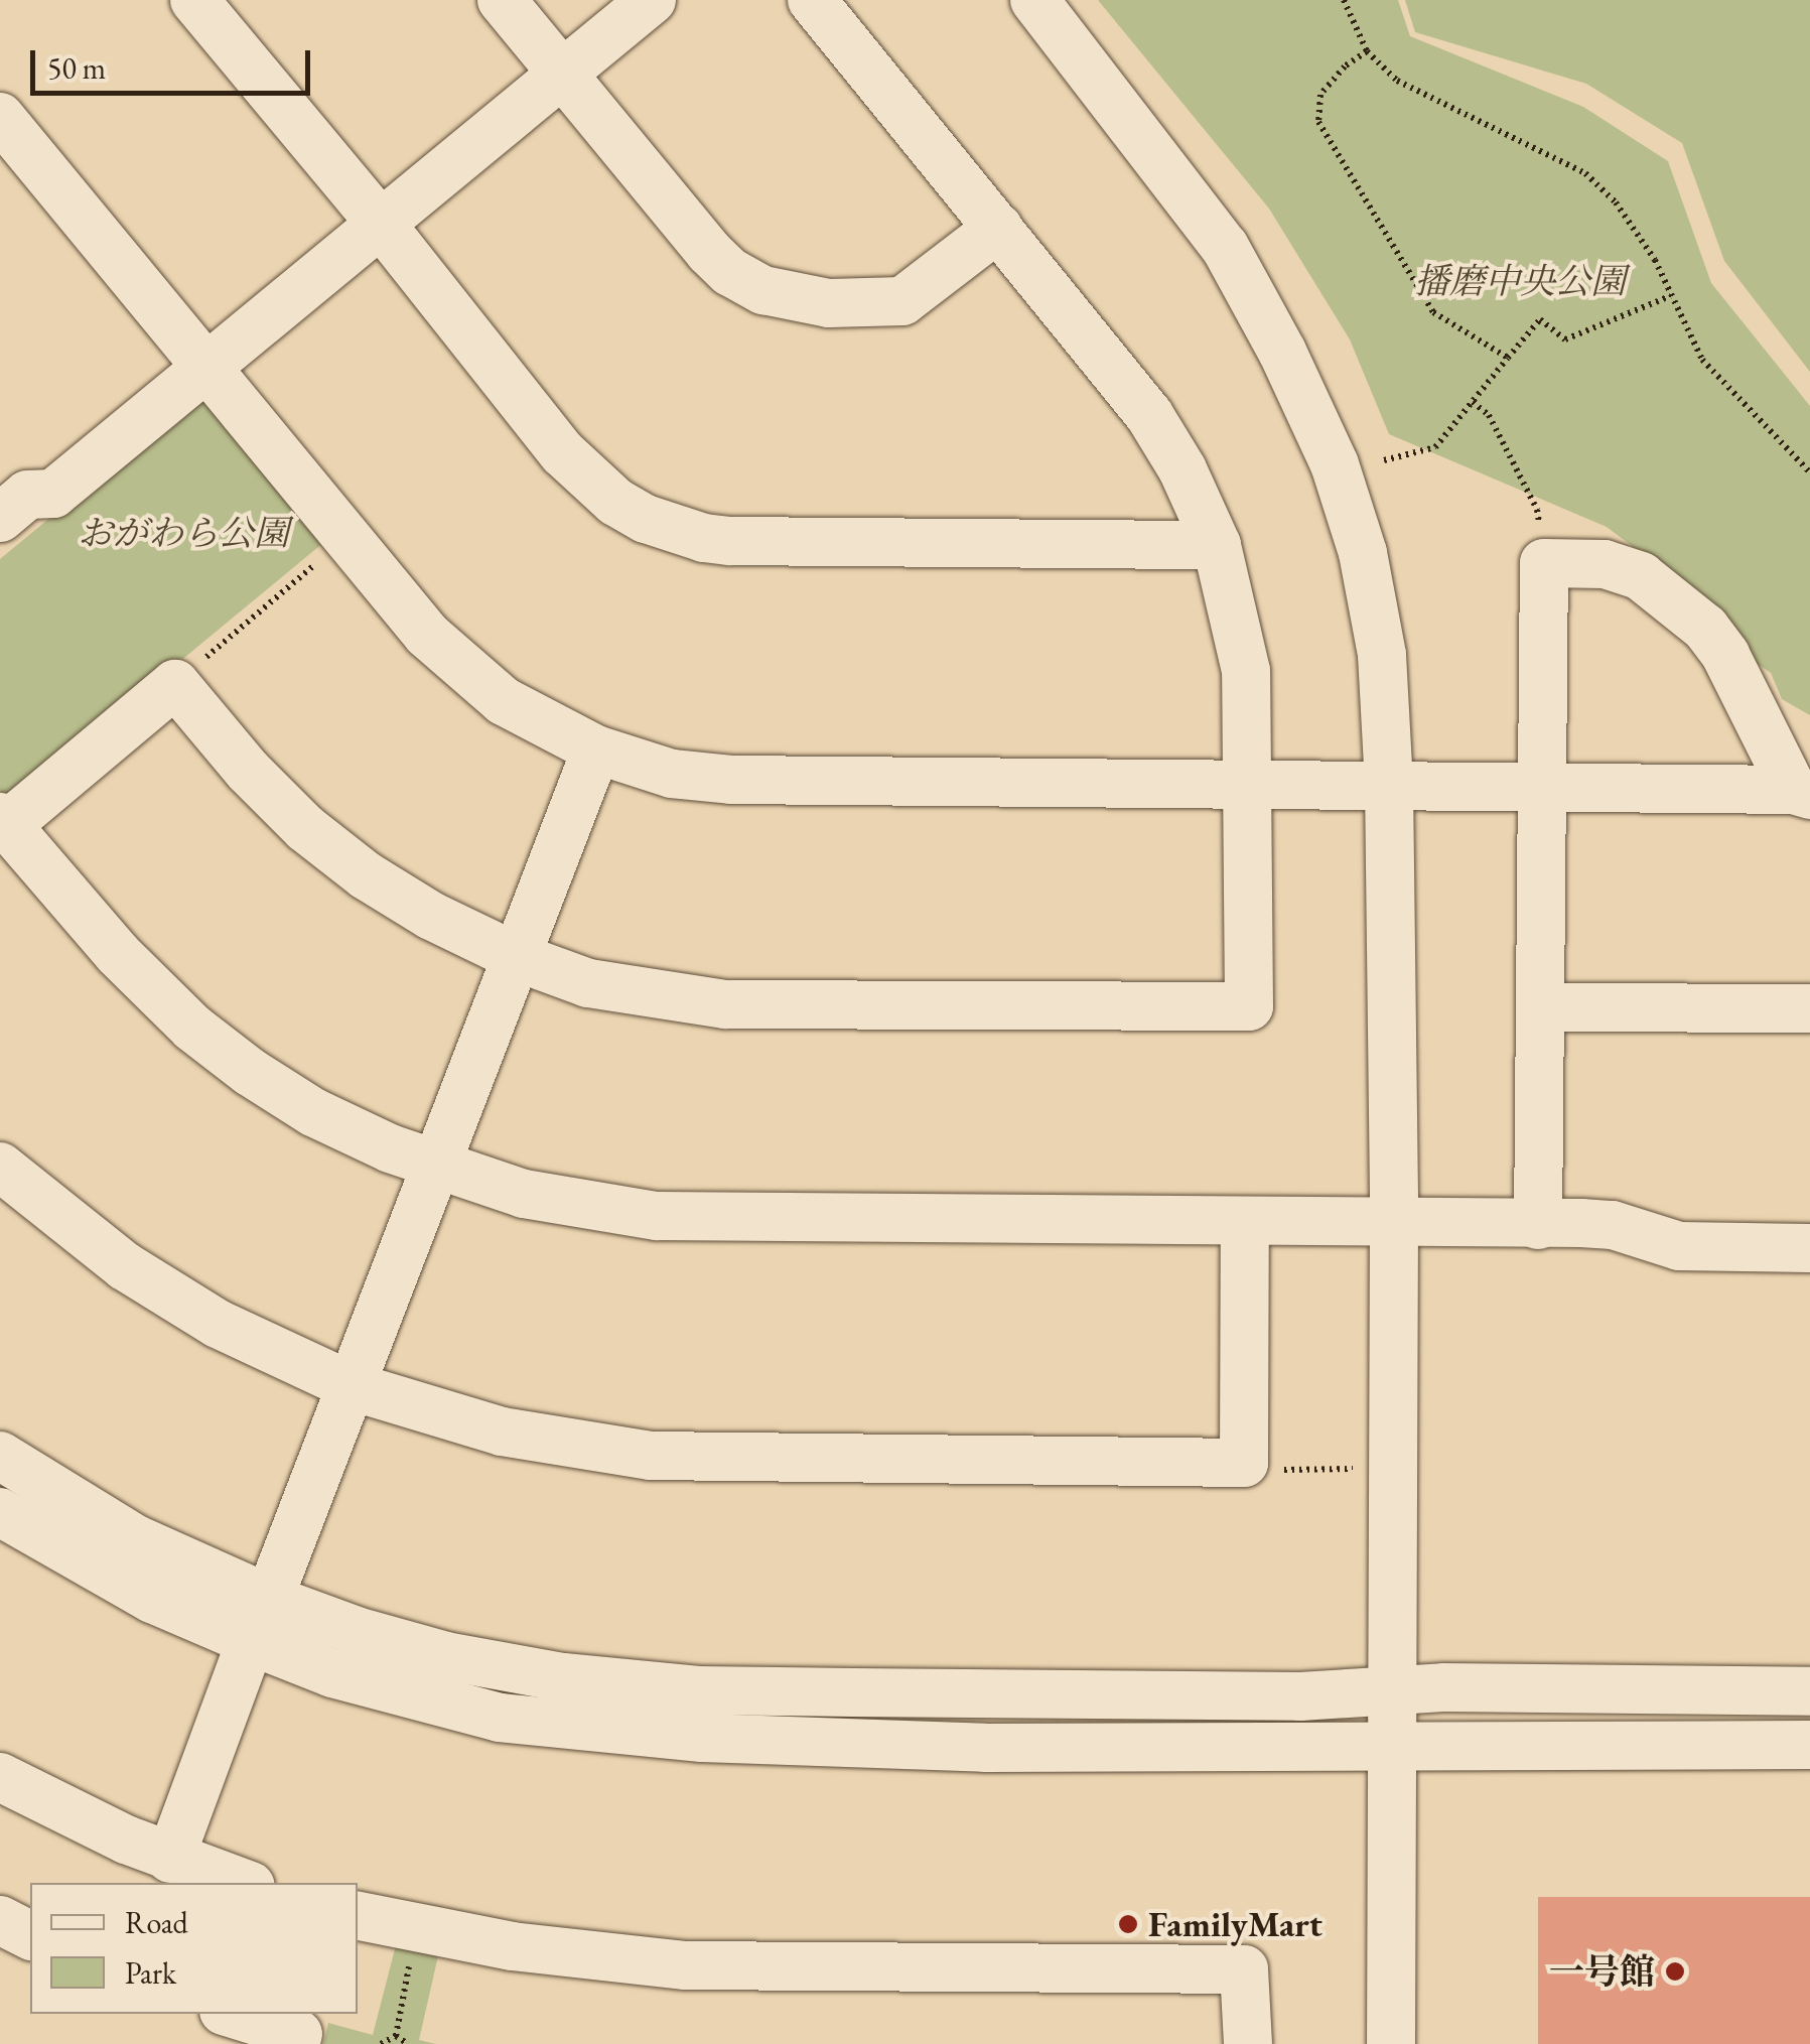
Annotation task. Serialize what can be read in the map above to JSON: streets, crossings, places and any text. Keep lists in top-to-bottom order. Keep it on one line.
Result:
{"parks":["播磨中央公園","おがわら公園"],"places":["FamilyMart","一号館"],"legend":["Road","Park"],"scale_bar":"50 m"}
